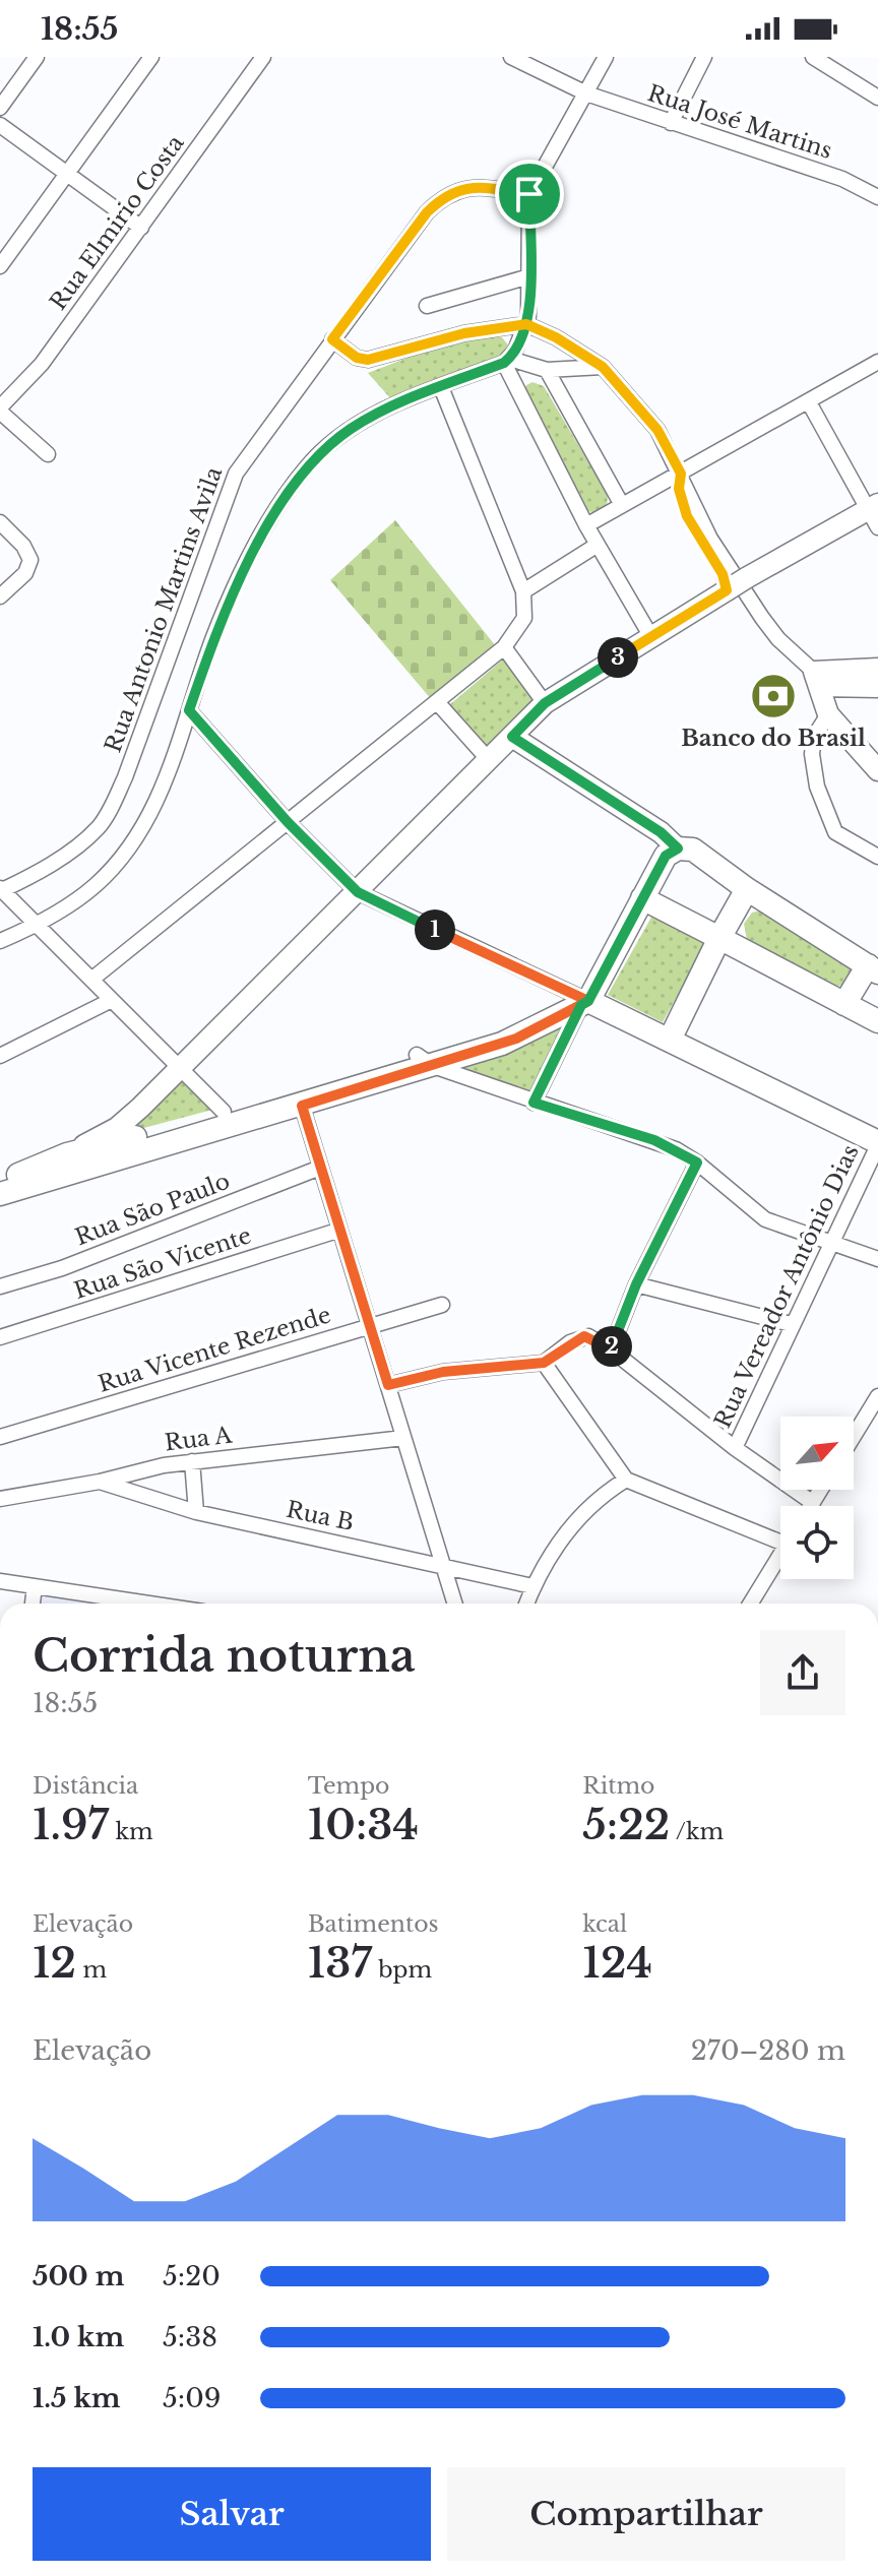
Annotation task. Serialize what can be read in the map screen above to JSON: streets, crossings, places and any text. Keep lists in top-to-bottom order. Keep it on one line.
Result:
{"streets":{"street":["Rua José Martins","Rua Elmirio Costa","Rua Antonio Martins Avila","Rua São Paulo","Rua São Vicente","Rua Vereador Antônio Dias","Rua Vicente Rezende","Rua A","Rua B"]},"crossings":[["Rua A","Rua B"]],"places":{"bank":["Banco do Brasil"]},"north":"top right","page":{"status":"18:55","pins":["3","1","2"],"heading":["Corrida noturna","18:55"],"stats":[["Distância","1.97 km"],["Tempo","10:34"],["Ritmo","5:22 /km"],["Elevação","12 m"],["Batimentos","137 bpm"],["kcal","124"]],"chart":["Elevação","270–280 m"],"list":[{"name":"500 m","note":"5:20"},{"name":"1.0 km","note":"5:38"},{"name":"1.5 km","note":"5:09"}],"buttons":["Salvar","Compartilhar"]}}
